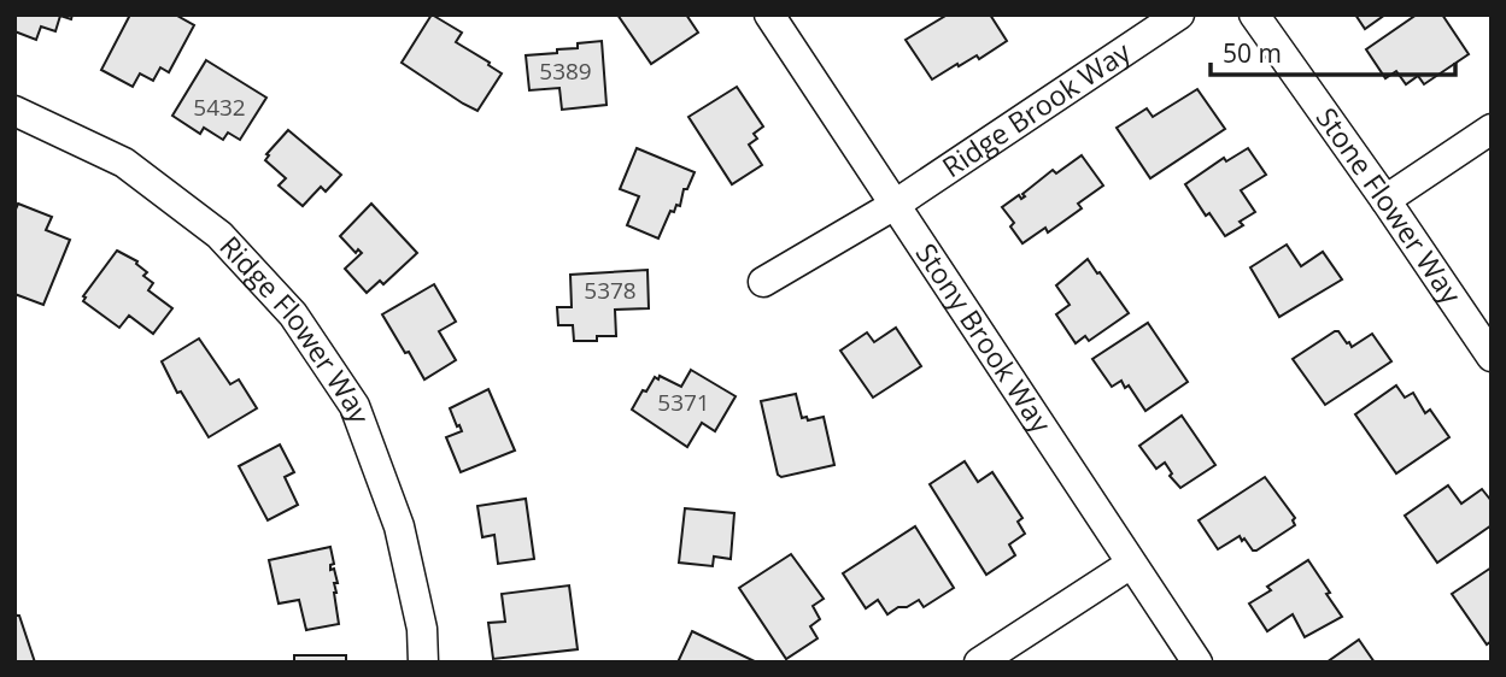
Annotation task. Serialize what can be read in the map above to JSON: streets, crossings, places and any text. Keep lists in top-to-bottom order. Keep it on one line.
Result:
{"streets":{"street":["Ridge Brook Way","Stone Flower Way","Ridge Flower Way","Stony Brook Way"]},"crossings":[["Ridge Brook Way","Stony Brook Way"]],"house_numbers":["5389","5432","5378","5371"],"scale_bar":"50 m"}
